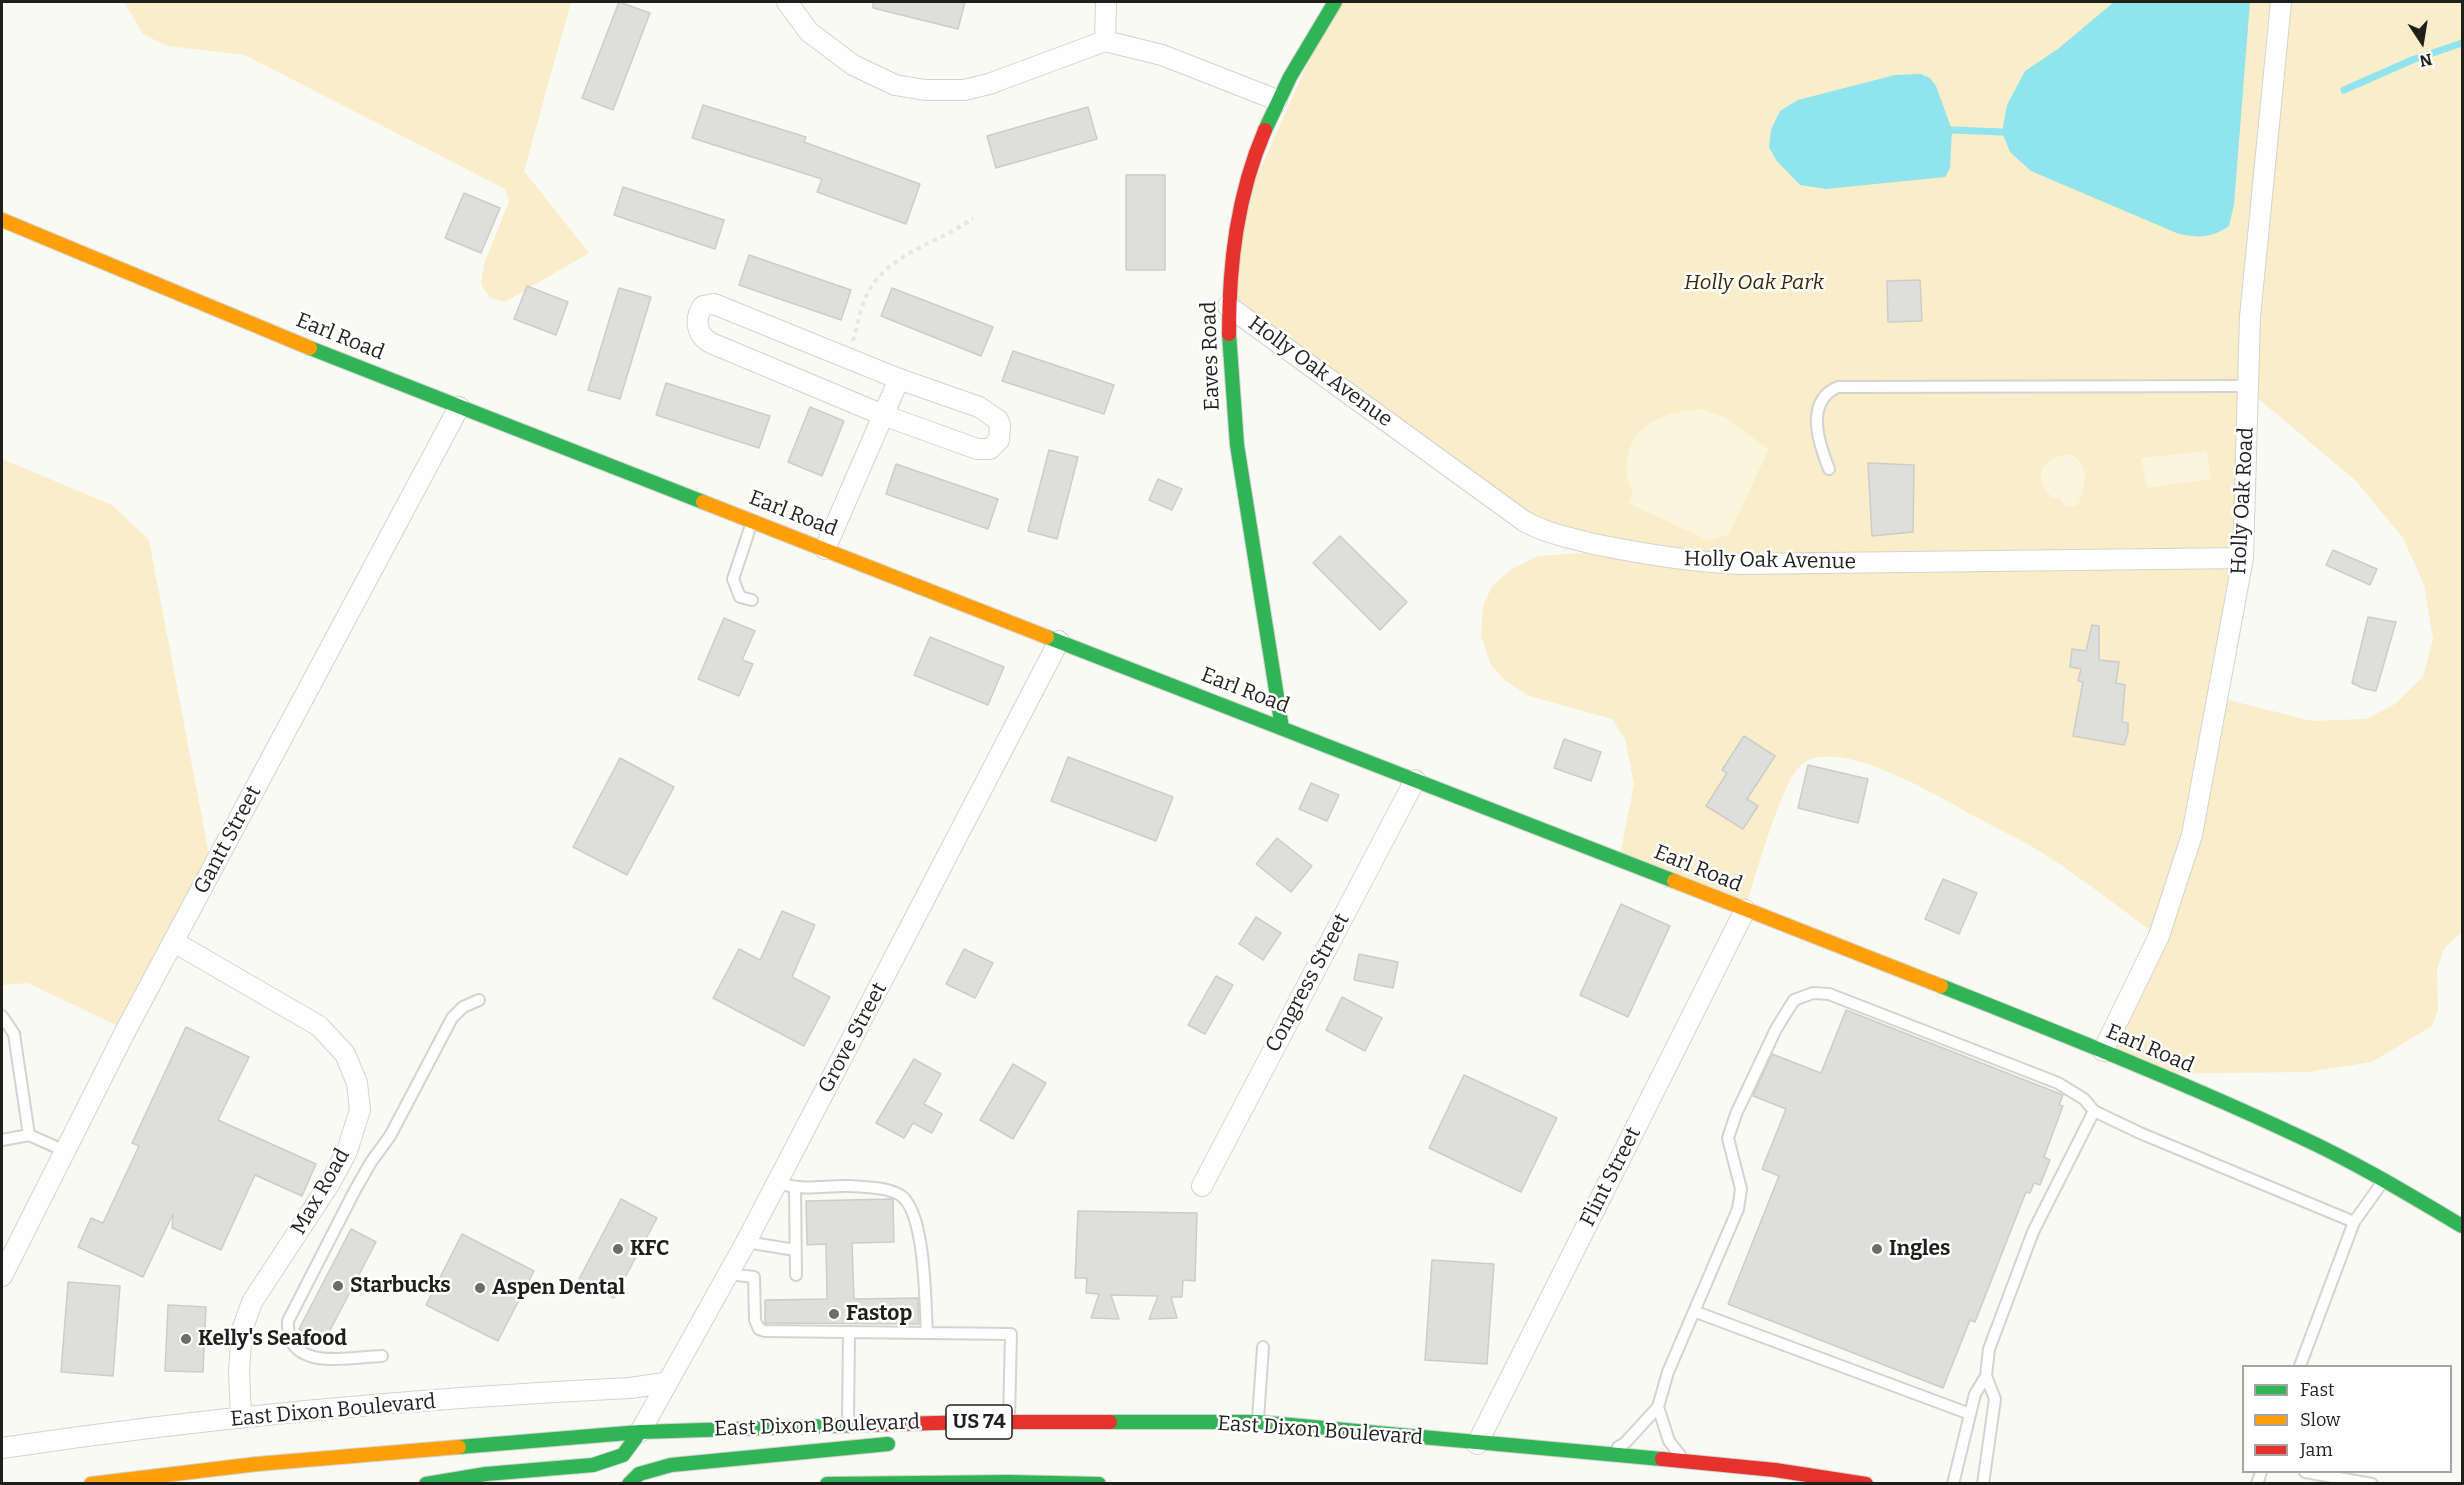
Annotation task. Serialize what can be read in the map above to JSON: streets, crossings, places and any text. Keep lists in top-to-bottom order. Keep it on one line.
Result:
{"streets":{"main road":["Earl Road","Eaves Road","East Dixon Boulevard","US 74"],"street":["Holly Oak Avenue","Holly Oak Road","Gantt Street","Congress Street","Grove Street","Flint Street","Max Road"]},"crossings":[["Earl Road","Eaves Road"],["Earl Road","Holly Oak Road"],["Earl Road","Gantt Street"],["Earl Road","Congress Street"],["Earl Road","Grove Street"],["Earl Road","Flint Street"],["Eaves Road","Holly Oak Avenue"],["Holly Oak Avenue","Holly Oak Road"],["Gantt Street","Max Road"],["Grove Street","East Dixon Boulevard"],["Flint Street","East Dixon Boulevard"],["Max Road","East Dixon Boulevard"]],"parks":["Holly Oak Park"],"places":["KFC","Ingles","Starbucks","Aspen Dental","Fastop","Kelly's Seafood"],"legend":["Fast","Slow","Jam"],"north":"bottom"}
